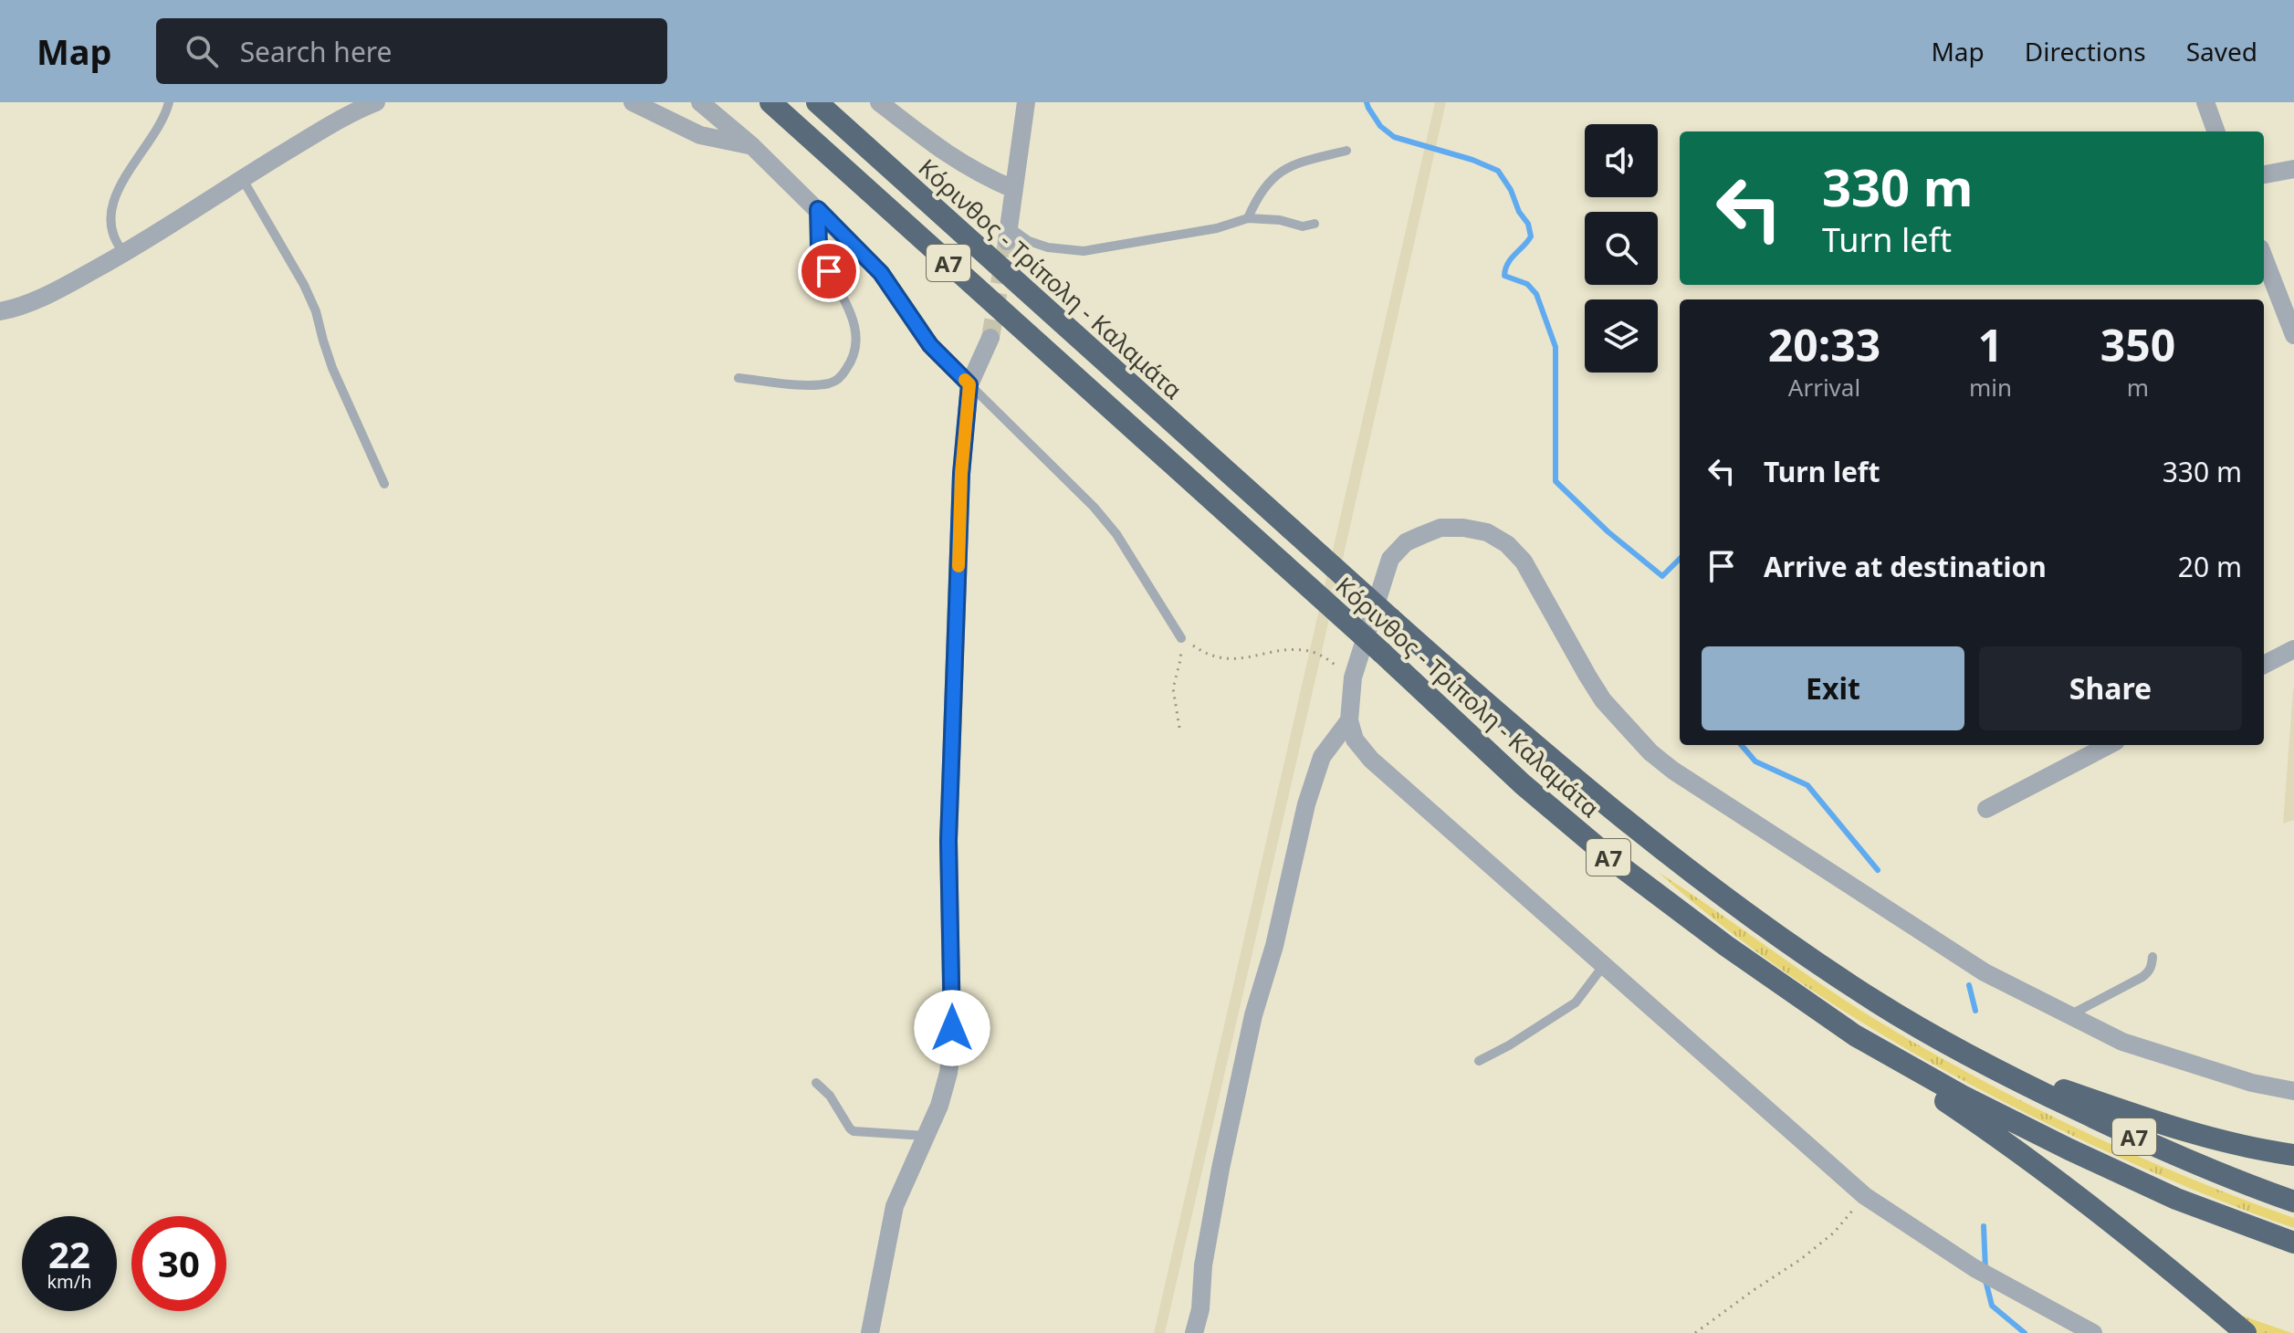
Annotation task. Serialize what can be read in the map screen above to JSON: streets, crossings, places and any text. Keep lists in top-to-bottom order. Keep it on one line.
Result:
{"streets":{"highway":["Α7","Κόρινθος - Τρίπολη - Καλαμάτα"]},"page":{"header":"Map","search":"Search here","nav":["Map","Directions","Saved"],"turn":["330 m","Turn left"],"eta":["20:33","Arrival","1","min","350","m"],"list":[{"name":"Turn left","value":"330 m"},{"name":"Arrive at destination","value":"20 m"}],"buttons":["Exit","Share"],"speed":"22 km/h","limit":"30"}}
